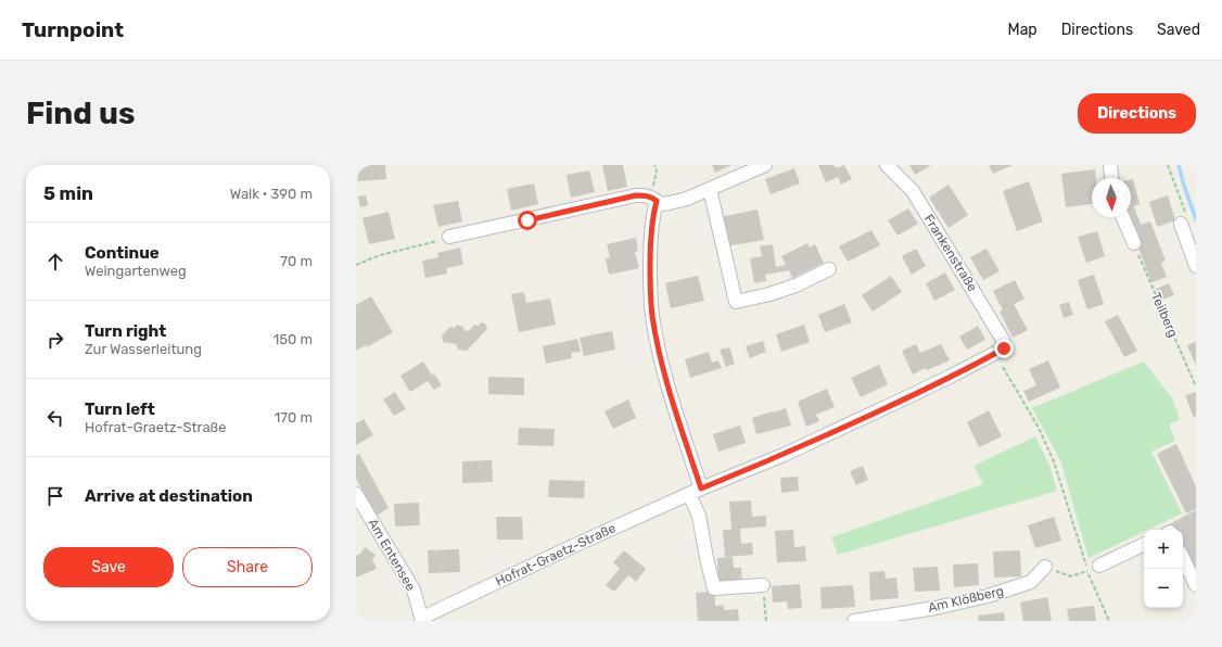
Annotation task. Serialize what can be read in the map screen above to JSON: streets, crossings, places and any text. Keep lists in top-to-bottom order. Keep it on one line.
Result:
{"streets":{"street":["Frankenstraße","Am Entensee","Hofrat-Graetz-Straße","Am Klößberg"],"path":["Teilberg"]},"crossings":[["Frankenstraße","Hofrat-Graetz-Straße"],["Am Entensee","Hofrat-Graetz-Straße"]],"north":"bottom","page":{"header":"Turnpoint","nav":["Map","Directions","Saved"],"buttons":["Directions",["Save","Share"]],"title":"Find us","heading":["5 min","Walk · 390 m"],"list":[["Continue","Weingartenweg","70 m"],["Turn right","Zur Wasserleitung","150 m"],["Turn left","Hofrat-Graetz-Straße","170 m"],"Arrive at destination"],"map_buttons":["+","−"]}}
